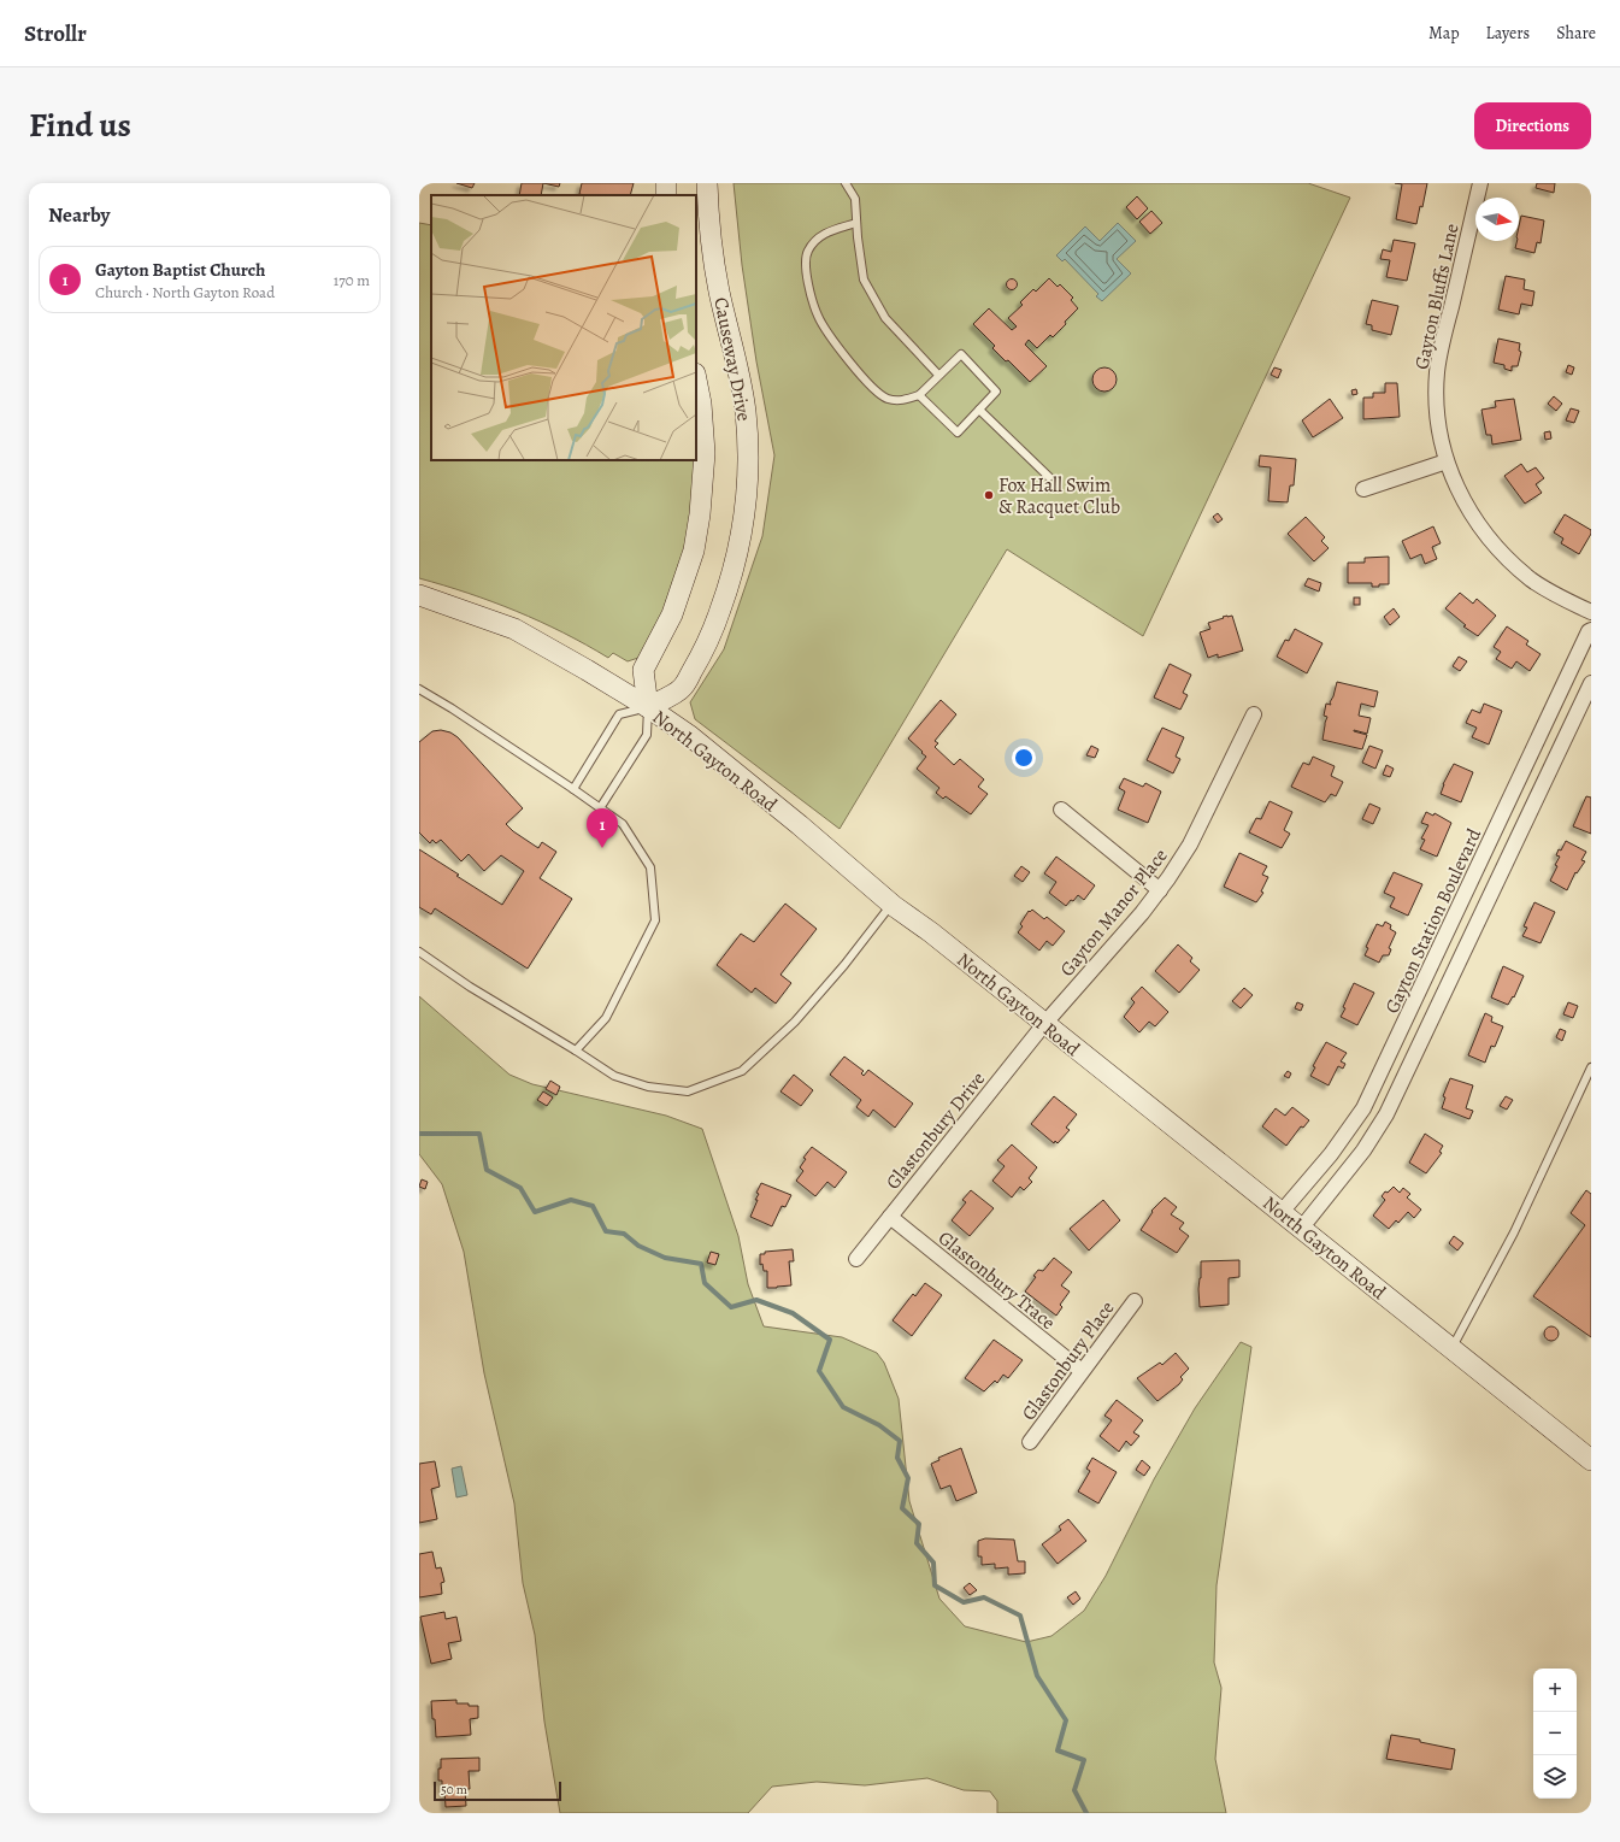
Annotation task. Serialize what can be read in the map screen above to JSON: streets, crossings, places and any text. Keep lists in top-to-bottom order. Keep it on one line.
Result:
{"streets":{"street":["Gayton Bluffs Lane","Causeway Drive","North Gayton Road","Gayton Manor Place","Gayton Station Boulevard","Glastonbury Drive","Glastonbury Trace","Glastonbury Place"]},"crossings":[["Causeway Drive","North Gayton Road"],["North Gayton Road","Gayton Manor Place"],["North Gayton Road","Gayton Station Boulevard"],["North Gayton Road","Glastonbury Drive"],["Gayton Manor Place","Glastonbury Drive"],["Glastonbury Drive","Glastonbury Trace"],["Glastonbury Trace","Glastonbury Place"]],"places":["Fox Hall Swim & Racquet Club"],"scale_bar":"50 m","north":"right","page":{"header":"Strollr","nav":["Map","Layers","Share"],"title":"Find us","buttons":"Directions","heading":"Nearby","list":[{"mark":"1","name":"Gayton Baptist Church","note":"Church · North Gayton Road","value":"170 m"}],"pins":"1","map_buttons":["+","−"],"scale":"50 m"}}
